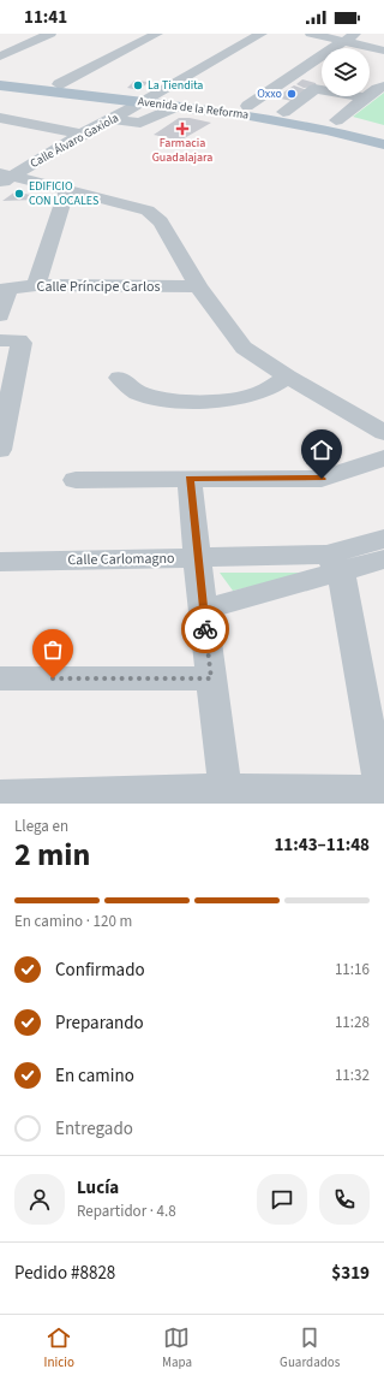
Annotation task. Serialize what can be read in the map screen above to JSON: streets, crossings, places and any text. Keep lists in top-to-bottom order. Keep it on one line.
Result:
{"streets":{"main road":["Avenida de la Reforma"],"street":["Calle Álvaro Gaxiola","Calle Príncipe Carlos","Calle Carlomagno"]},"crossings":[["Avenida de la Reforma","Calle Álvaro Gaxiola"]],"places":{"other":["La Tiendita","Oxxo","EDIFICIO CON LOCALES"],"health":["Farmacia Guadalajara"]},"page":{"status":"11:41","heading":["2 min","Llega en","11:43–11:48"],"panel":["Lucía","Repartidor · 4.8","Pedido #8828","$319"],"bar":"En camino · 120 m","list":[["Confirmado","11:16"],["Preparando","11:28"],["En camino","11:32"],"Entregado"],"tabs":["Inicio","Mapa","Guardados"]}}
